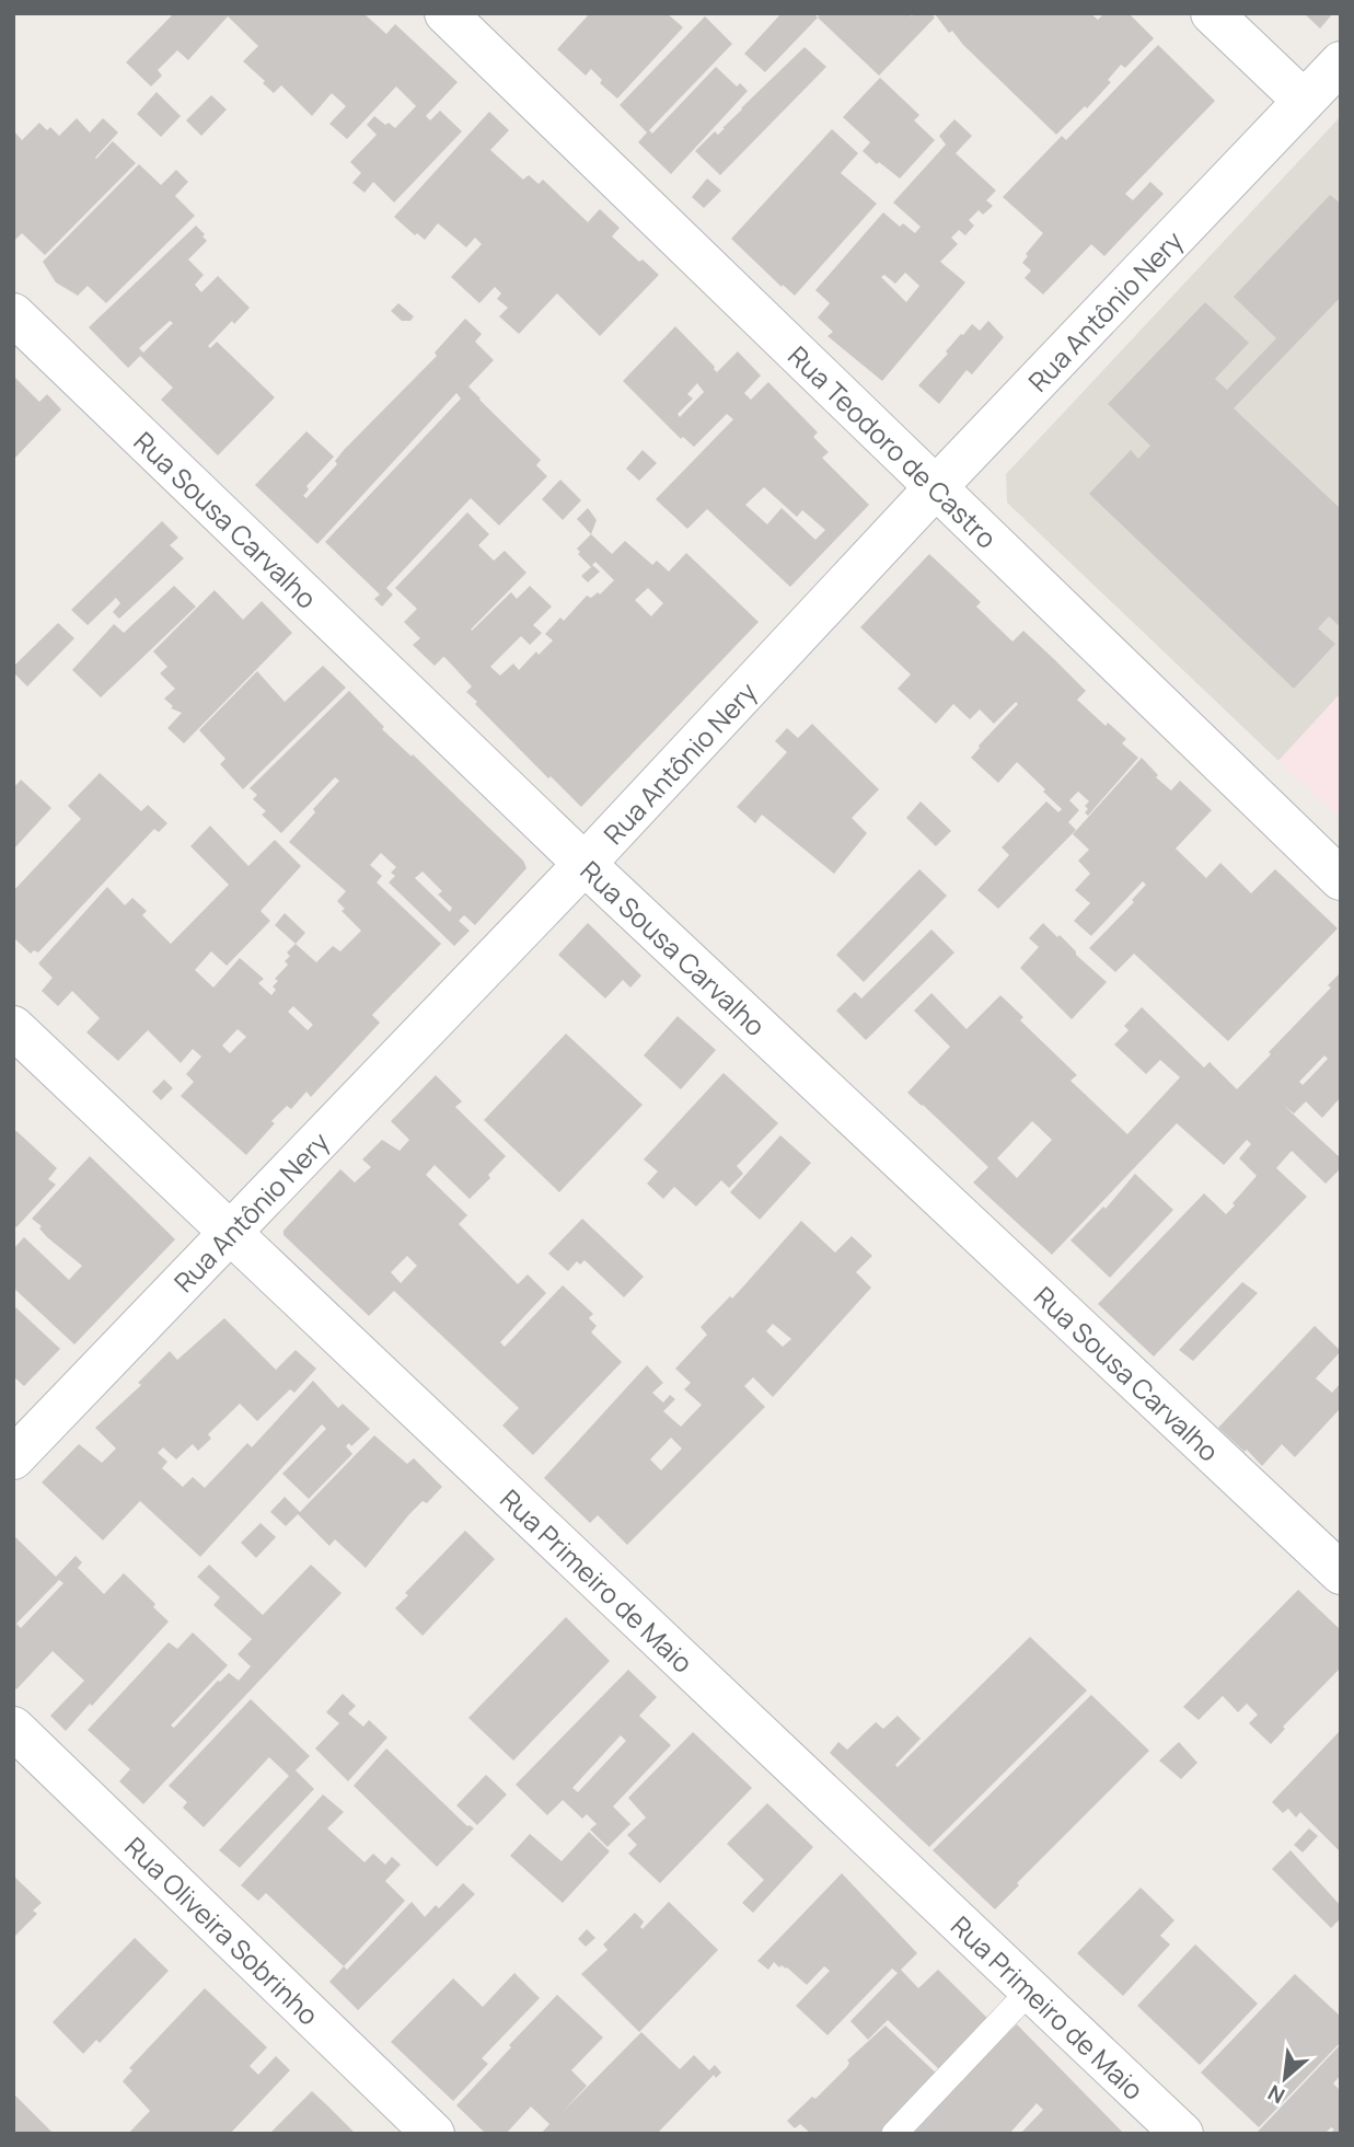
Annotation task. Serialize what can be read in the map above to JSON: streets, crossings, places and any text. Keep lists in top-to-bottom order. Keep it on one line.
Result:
{"streets":{"street":["Rua Antônio Nery","Rua Teodoro de Castro","Rua Sousa Carvalho","Rua Primeiro de Maio","Rua Oliveira Sobrinho"]},"crossings":[["Rua Antônio Nery","Rua Teodoro de Castro"],["Rua Antônio Nery","Rua Sousa Carvalho"],["Rua Antônio Nery","Rua Primeiro de Maio"]],"north":"bottom left"}
